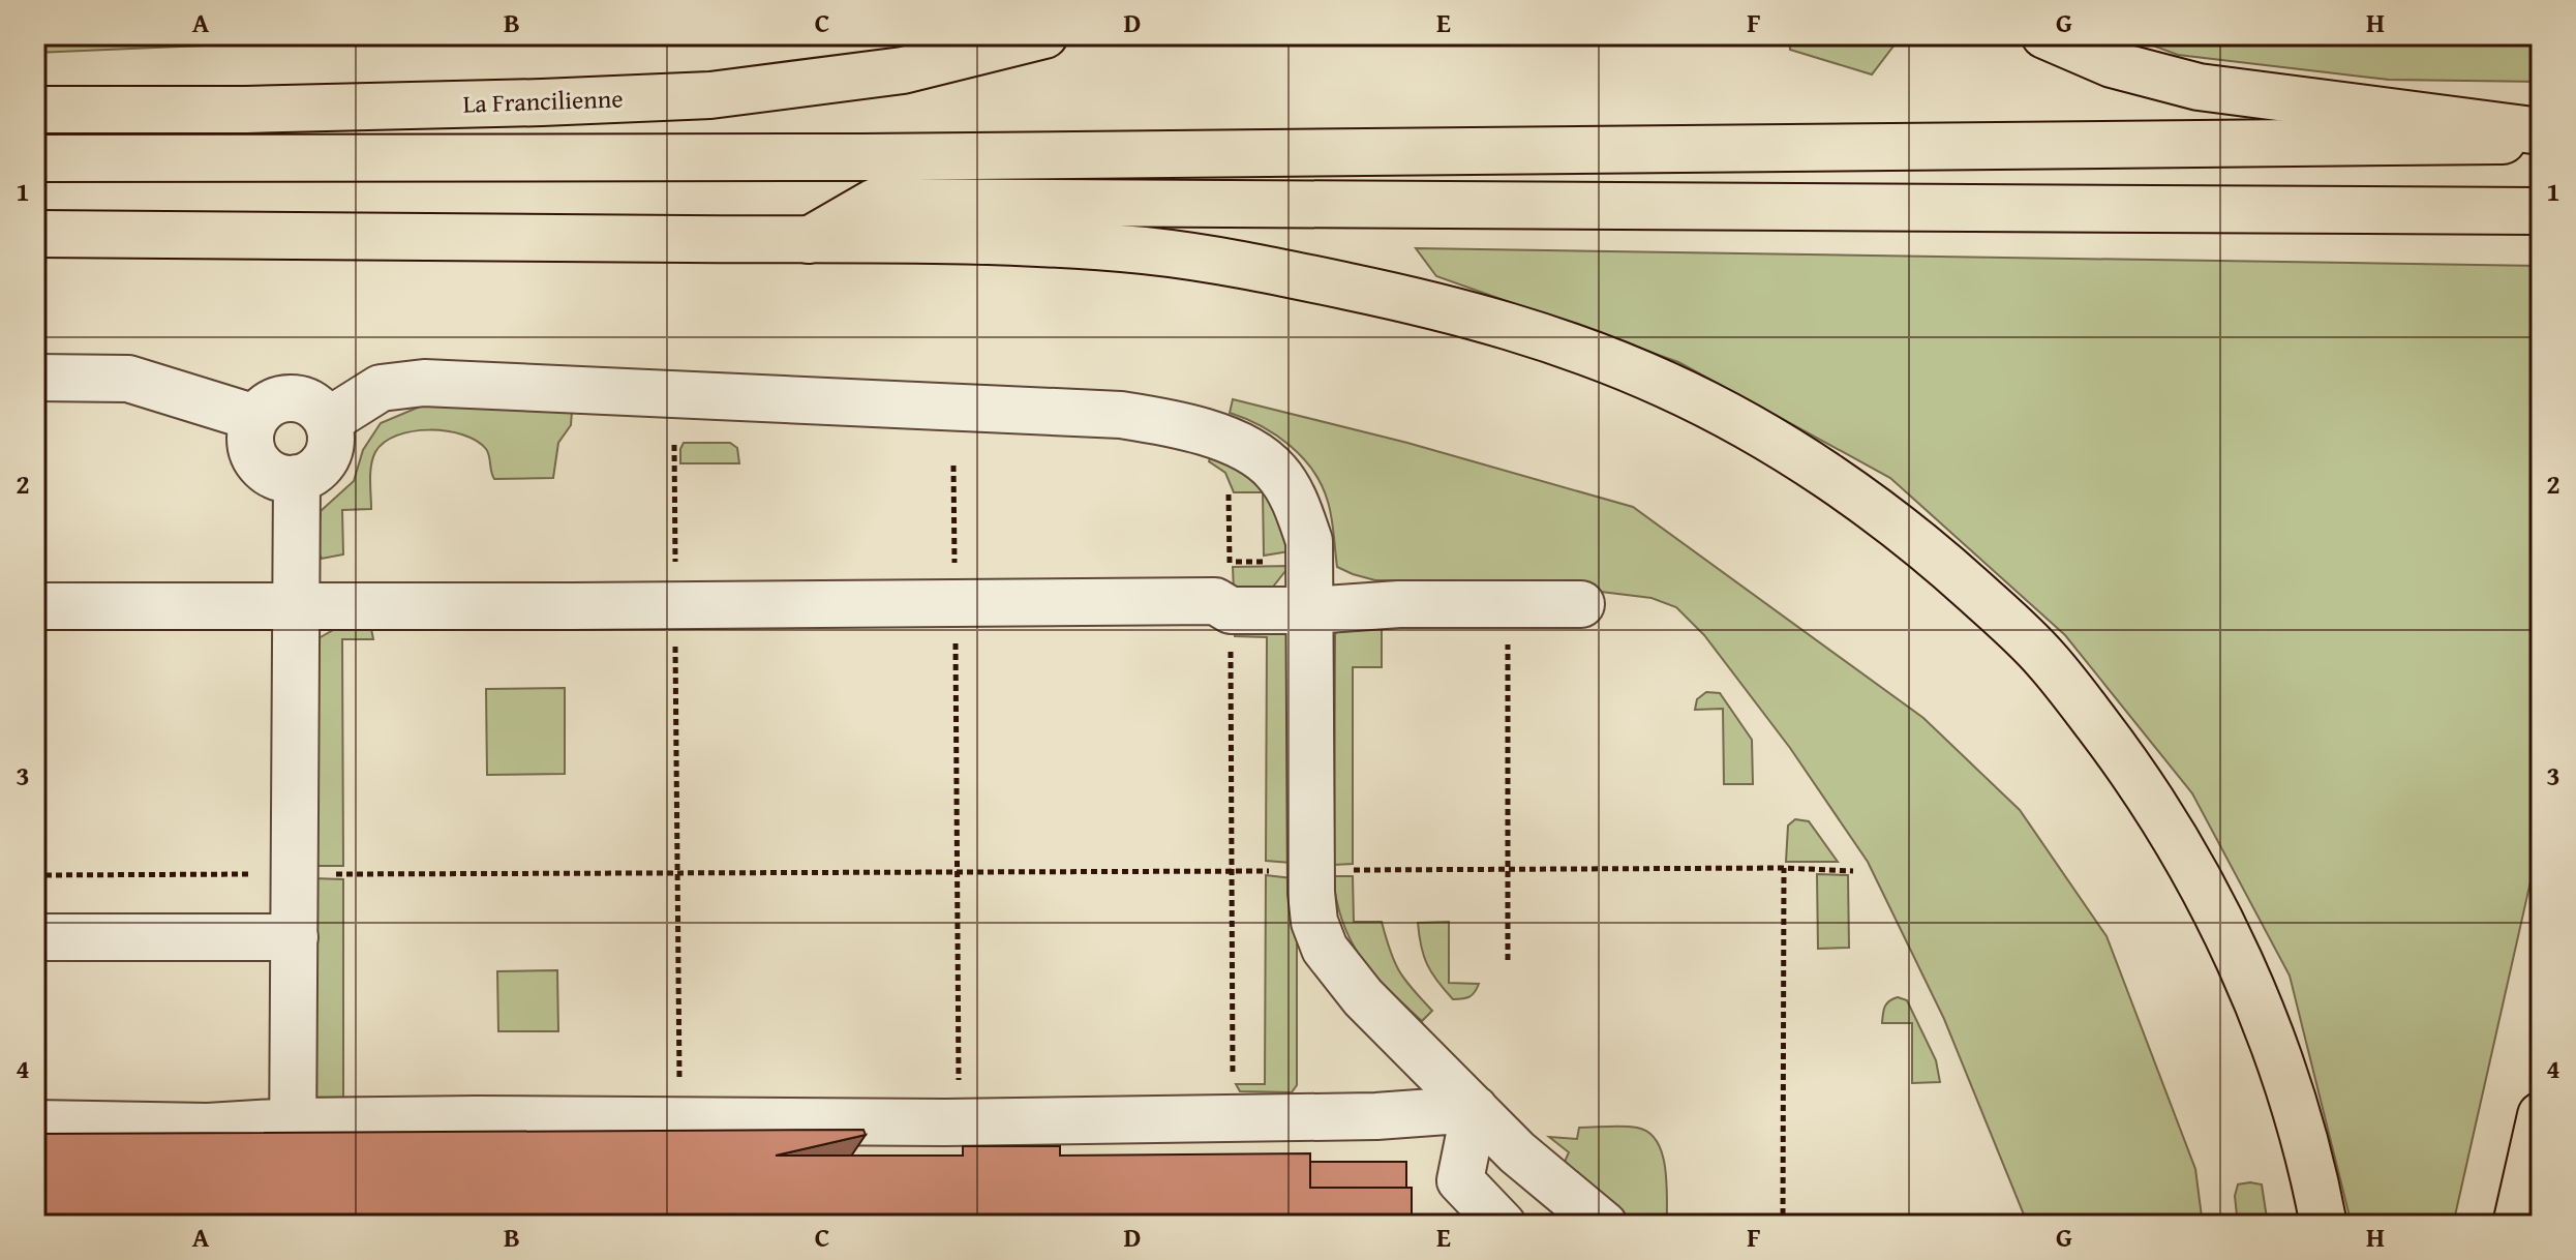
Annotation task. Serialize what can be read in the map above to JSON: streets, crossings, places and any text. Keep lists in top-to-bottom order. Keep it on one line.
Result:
{"streets":{"main road":["La Francilienne"]},"grid":{"columns":["A","B","C","D","E","F","G","H"],"rows":["1","2","3","4"]}}
